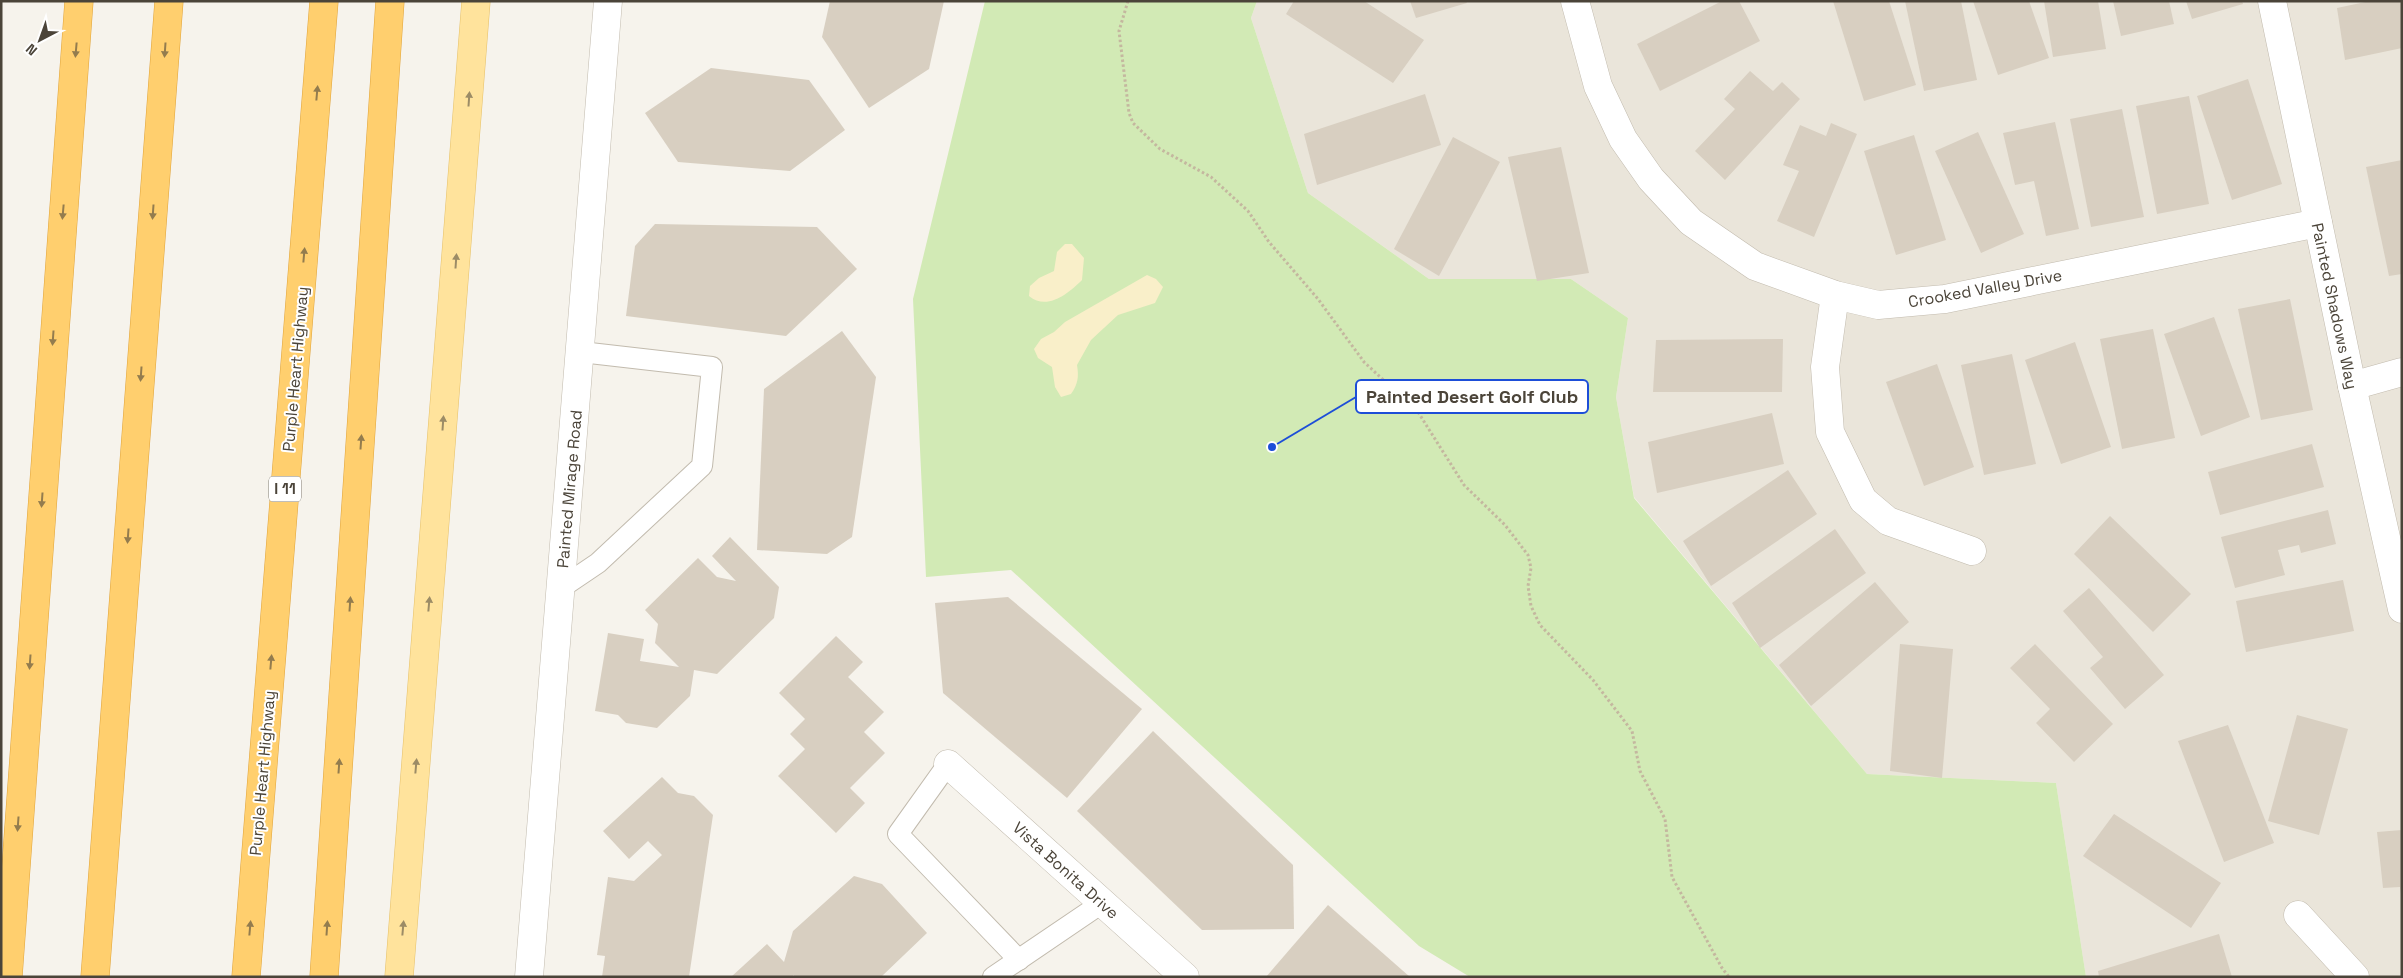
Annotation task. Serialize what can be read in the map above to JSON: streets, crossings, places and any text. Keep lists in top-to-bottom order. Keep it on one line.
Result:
{"streets":{"highway":["Purple Heart Highway","I 11"],"street":["Crooked Valley Drive","Painted Shadows Way","Painted Mirage Road","Vista Bonita Drive"]},"crossings":[["Crooked Valley Drive","Painted Shadows Way"]],"places":["Painted Desert Golf Club"],"north":"bottom left"}
